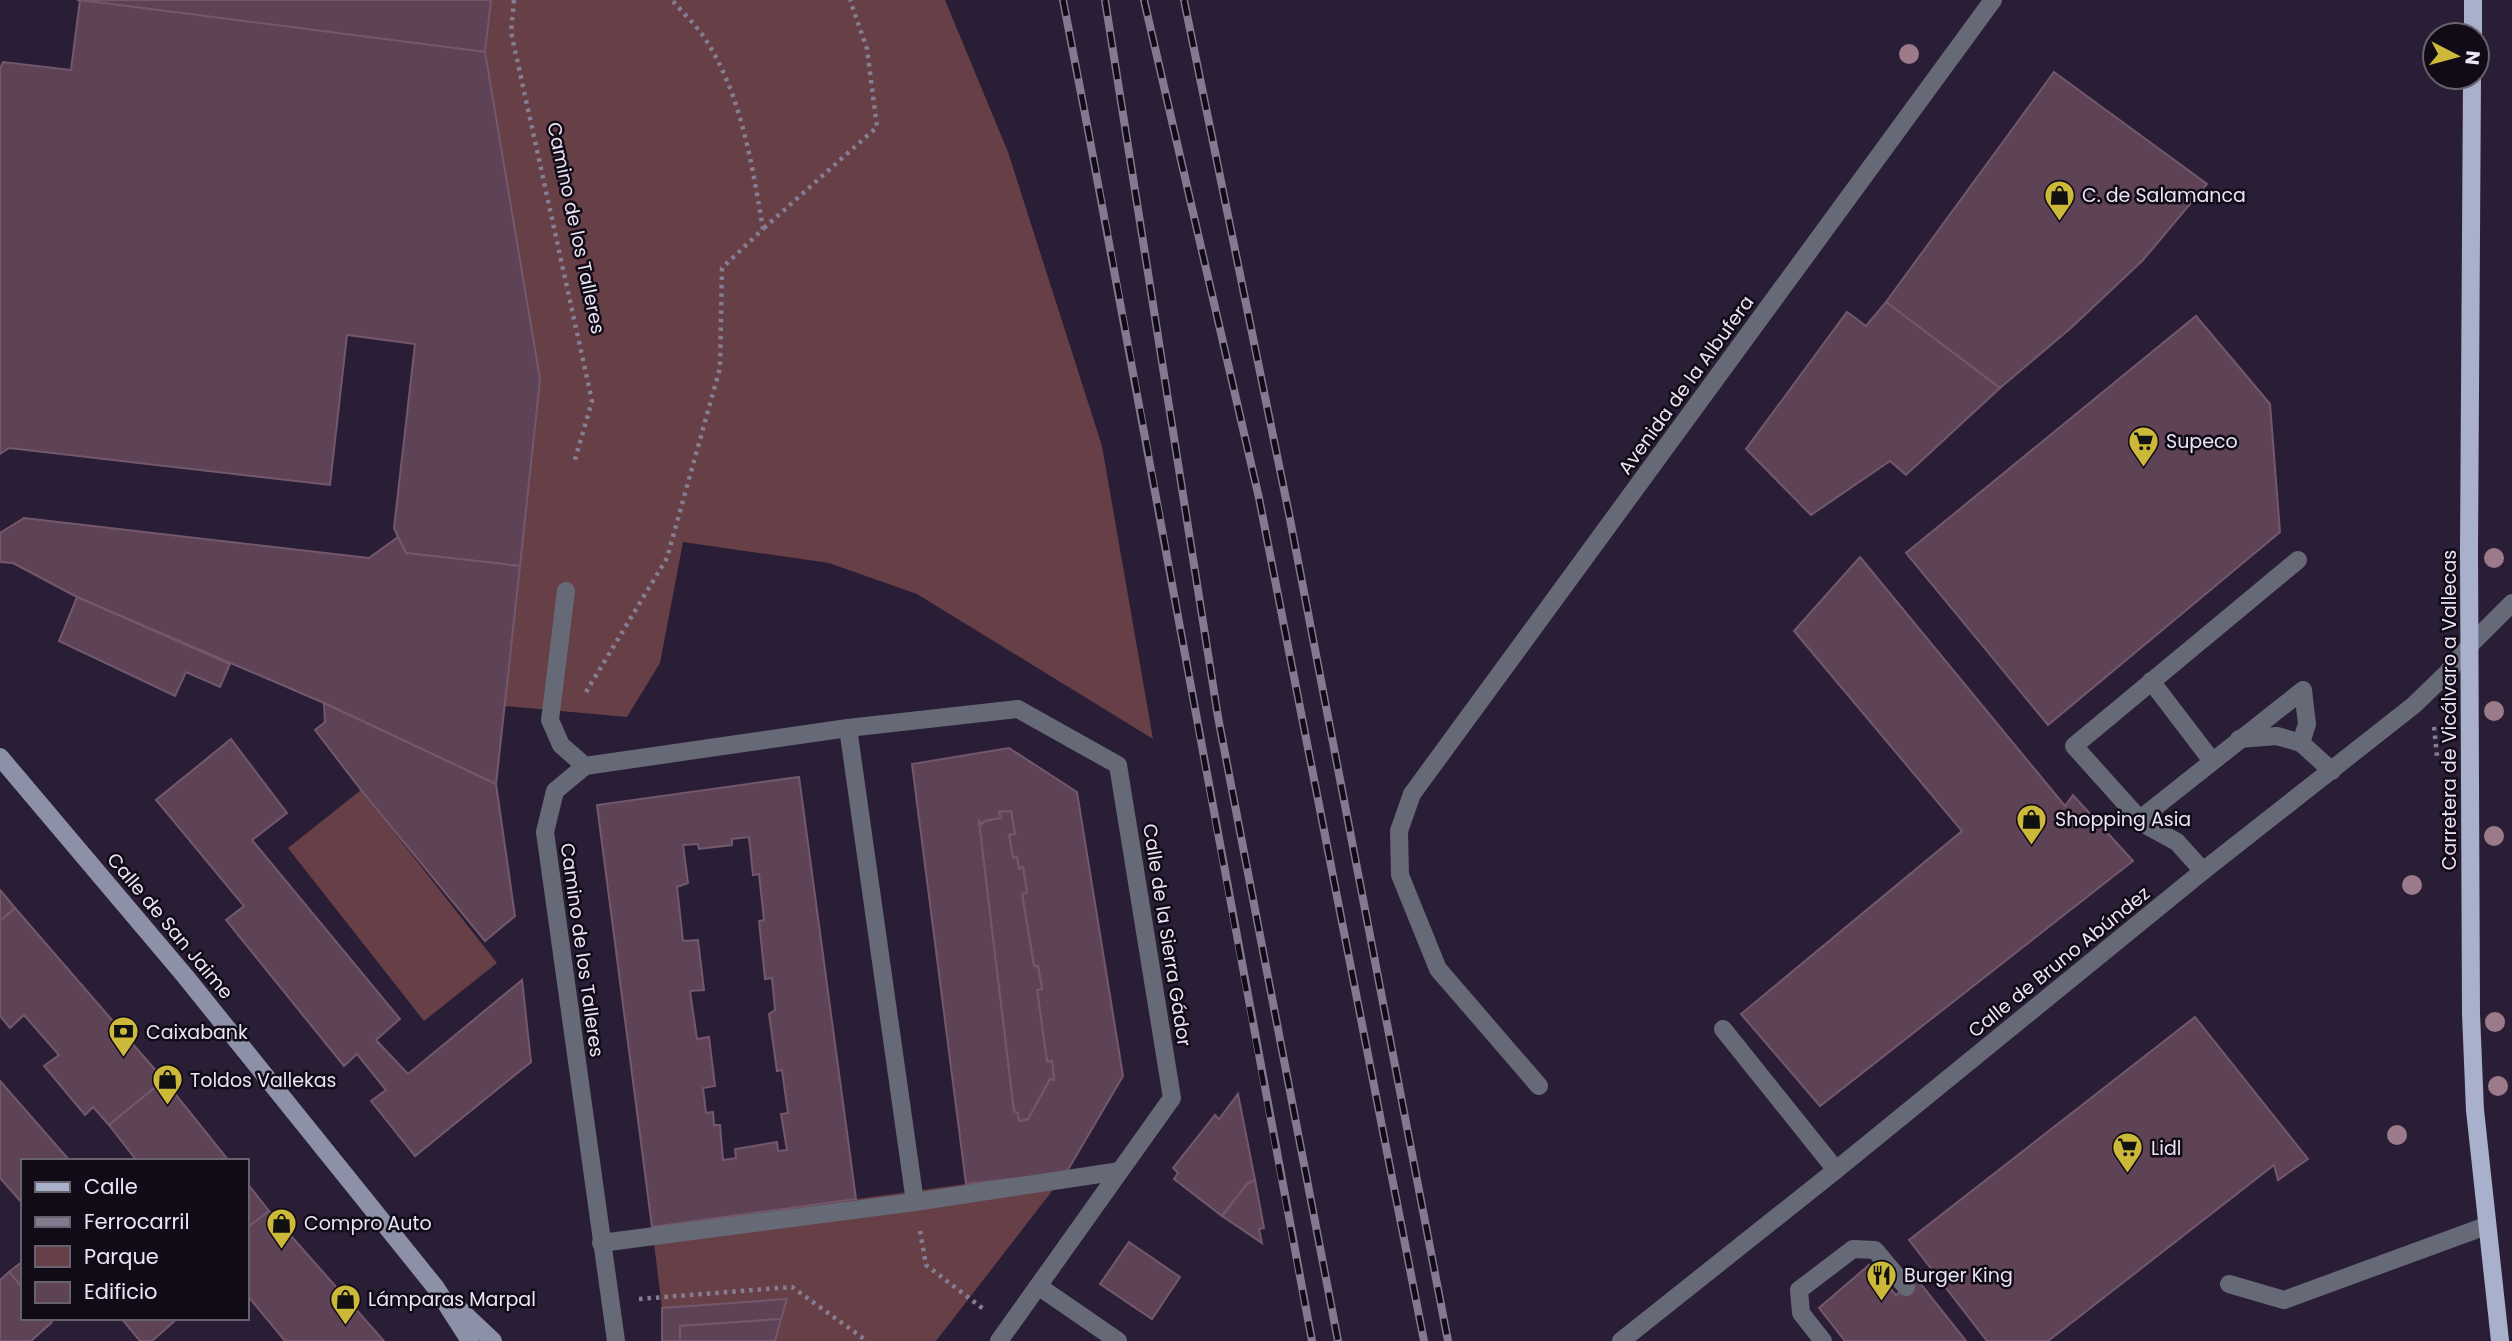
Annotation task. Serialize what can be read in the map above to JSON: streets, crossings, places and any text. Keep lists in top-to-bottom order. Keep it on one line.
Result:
{"streets":{"main road":["Carretera de Vicálvaro a Vallecas","Calle de San Jaime"],"street":["Camino de los Talleres","Avenida de la Albufera","Calle de la Sierra Gádor","Calle de Bruno Abúndez"]},"crossings":[["Camino de los Talleres","Calle de la Sierra Gádor"],["Carretera de Vicálvaro a Vallecas","Calle de Bruno Abúndez"]],"places":{"shop":["C. de Salamanca","Shopping Asia","Toldos Vallekas","Compro Auto","Lámparas Marpal"],"supermarket":["Supeco","Lidl"],"bank":["Caixabank"],"restaurant":["Burger King"]},"legend":["Calle","Ferrocarril","Parque","Edificio"],"north":"right"}
